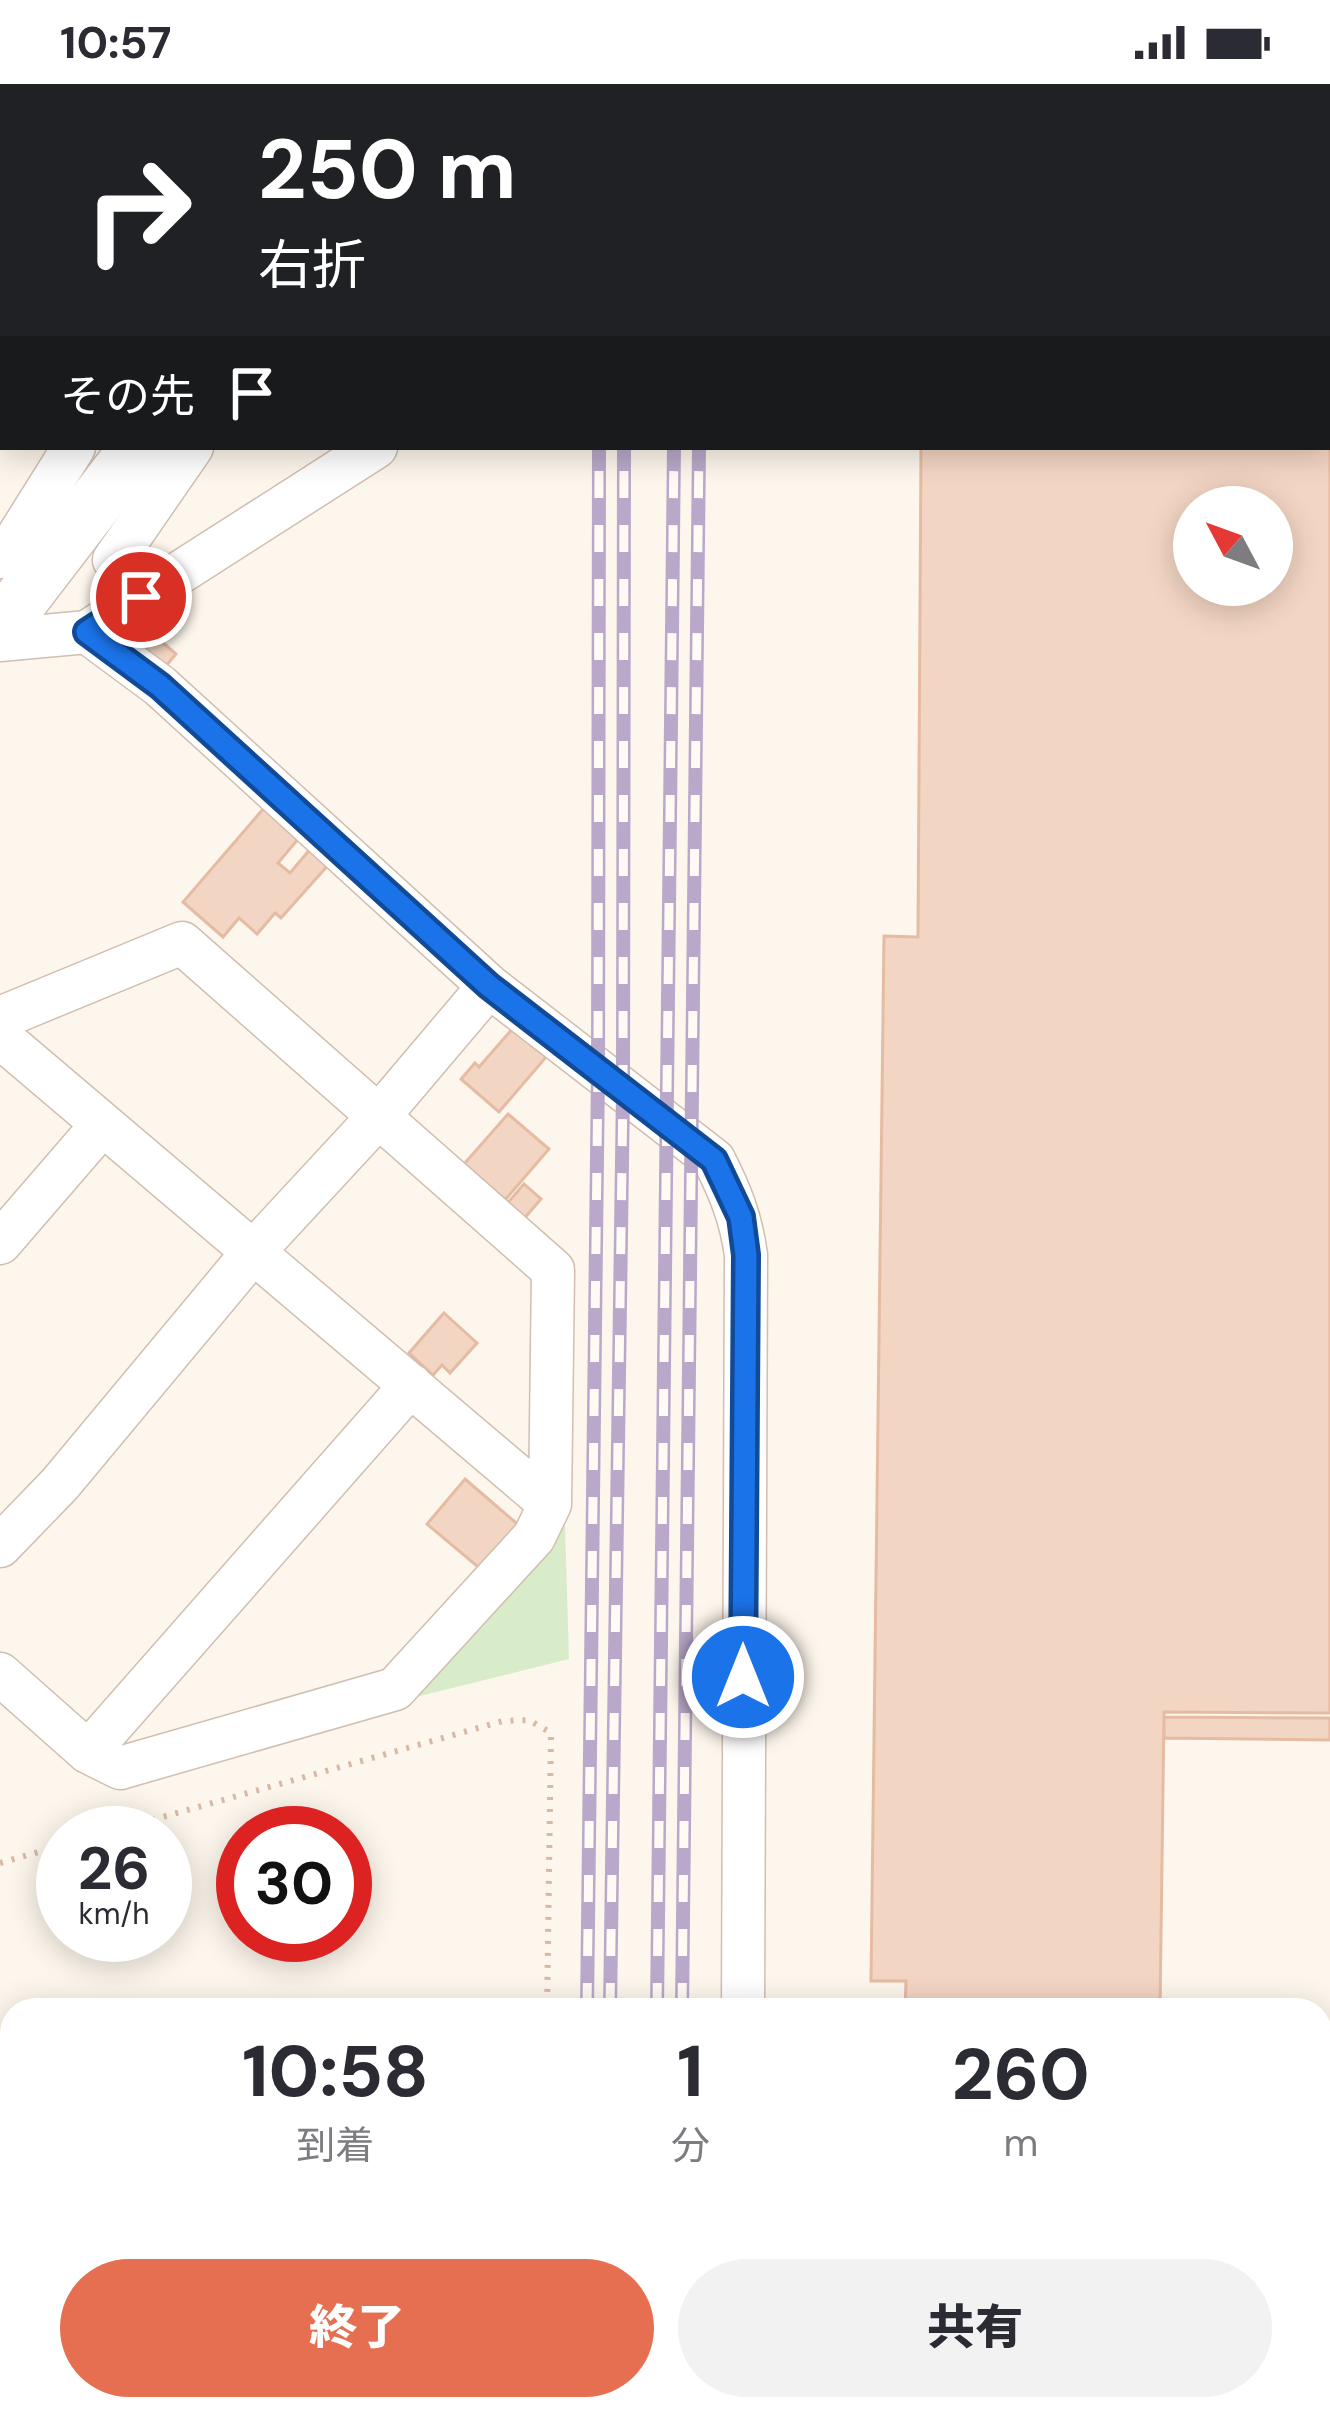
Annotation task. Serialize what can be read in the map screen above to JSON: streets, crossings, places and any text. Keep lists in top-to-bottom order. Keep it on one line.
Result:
{"north":"top left","page":{"status":"10:57","turn":["250 m","右折"],"then":"その先","speed":"26 km/h","limit":"30","eta":["10:58","到着","1","分","260","m"],"buttons":["終了","共有"]}}
